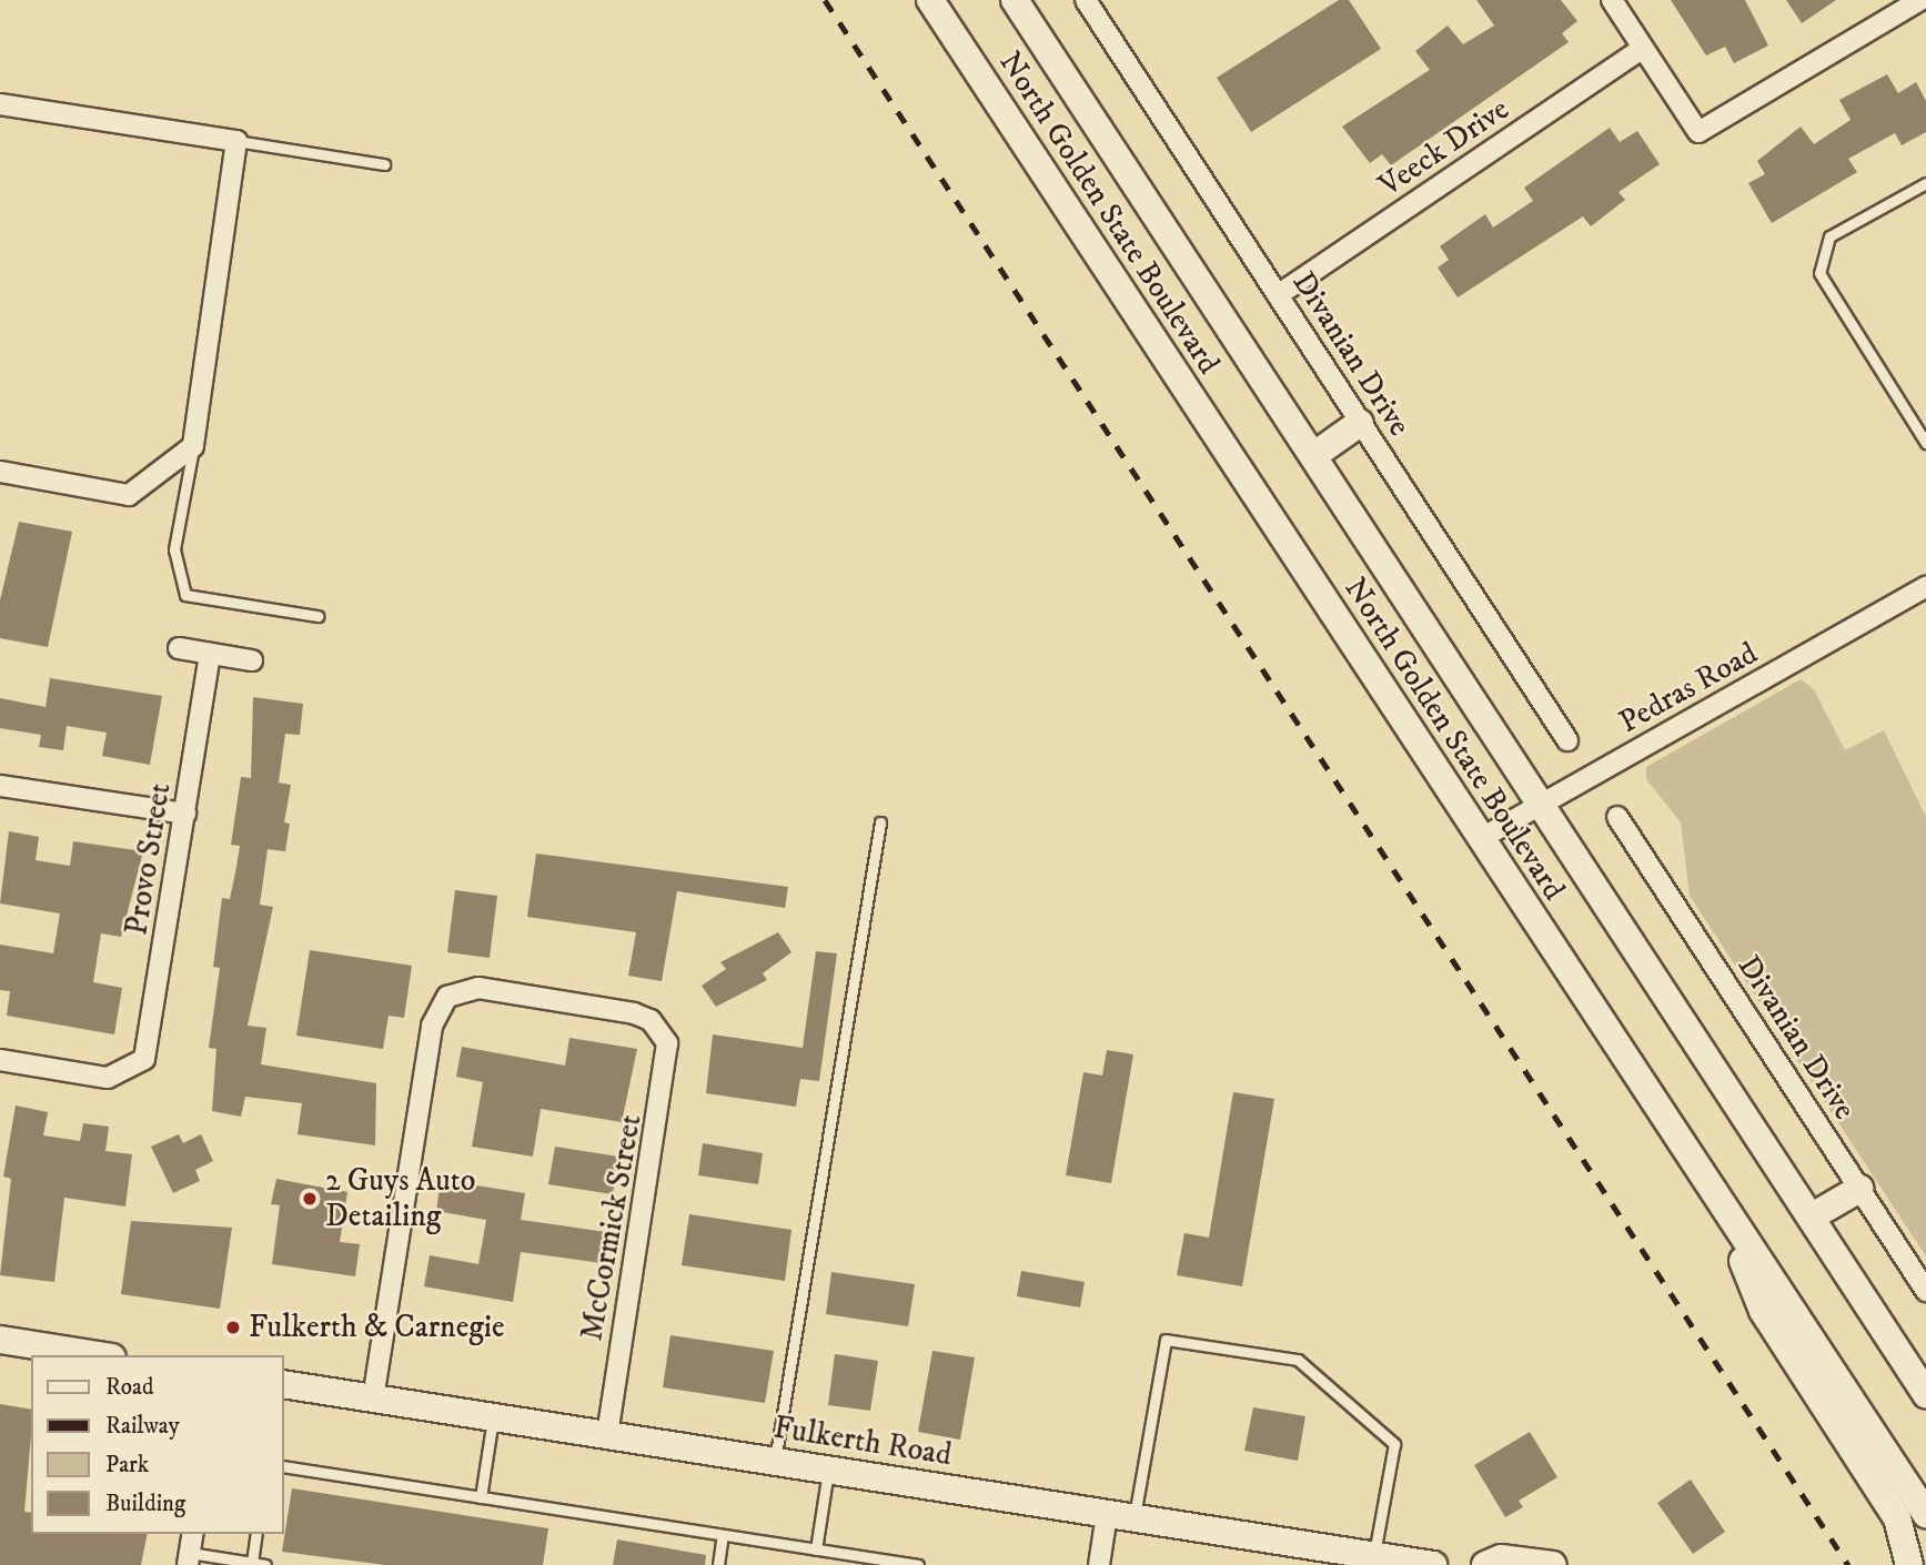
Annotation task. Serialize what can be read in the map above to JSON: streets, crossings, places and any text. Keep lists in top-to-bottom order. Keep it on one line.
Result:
{"streets":{"main road":["North Golden State Boulevard","Fulkerth Road"],"street":["Veeck Drive","Divanian Drive","Pedras Road","Provo Street","McCormick Street"]},"crossings":[["Veeck Drive","Divanian Drive"],["North Golden State Boulevard","Pedras Road"],["McCormick Street","Fulkerth Road"]],"places":["2 Guys Auto Detailing","Fulkerth & Carnegie"],"legend":["Road","Railway","Park","Building"]}
